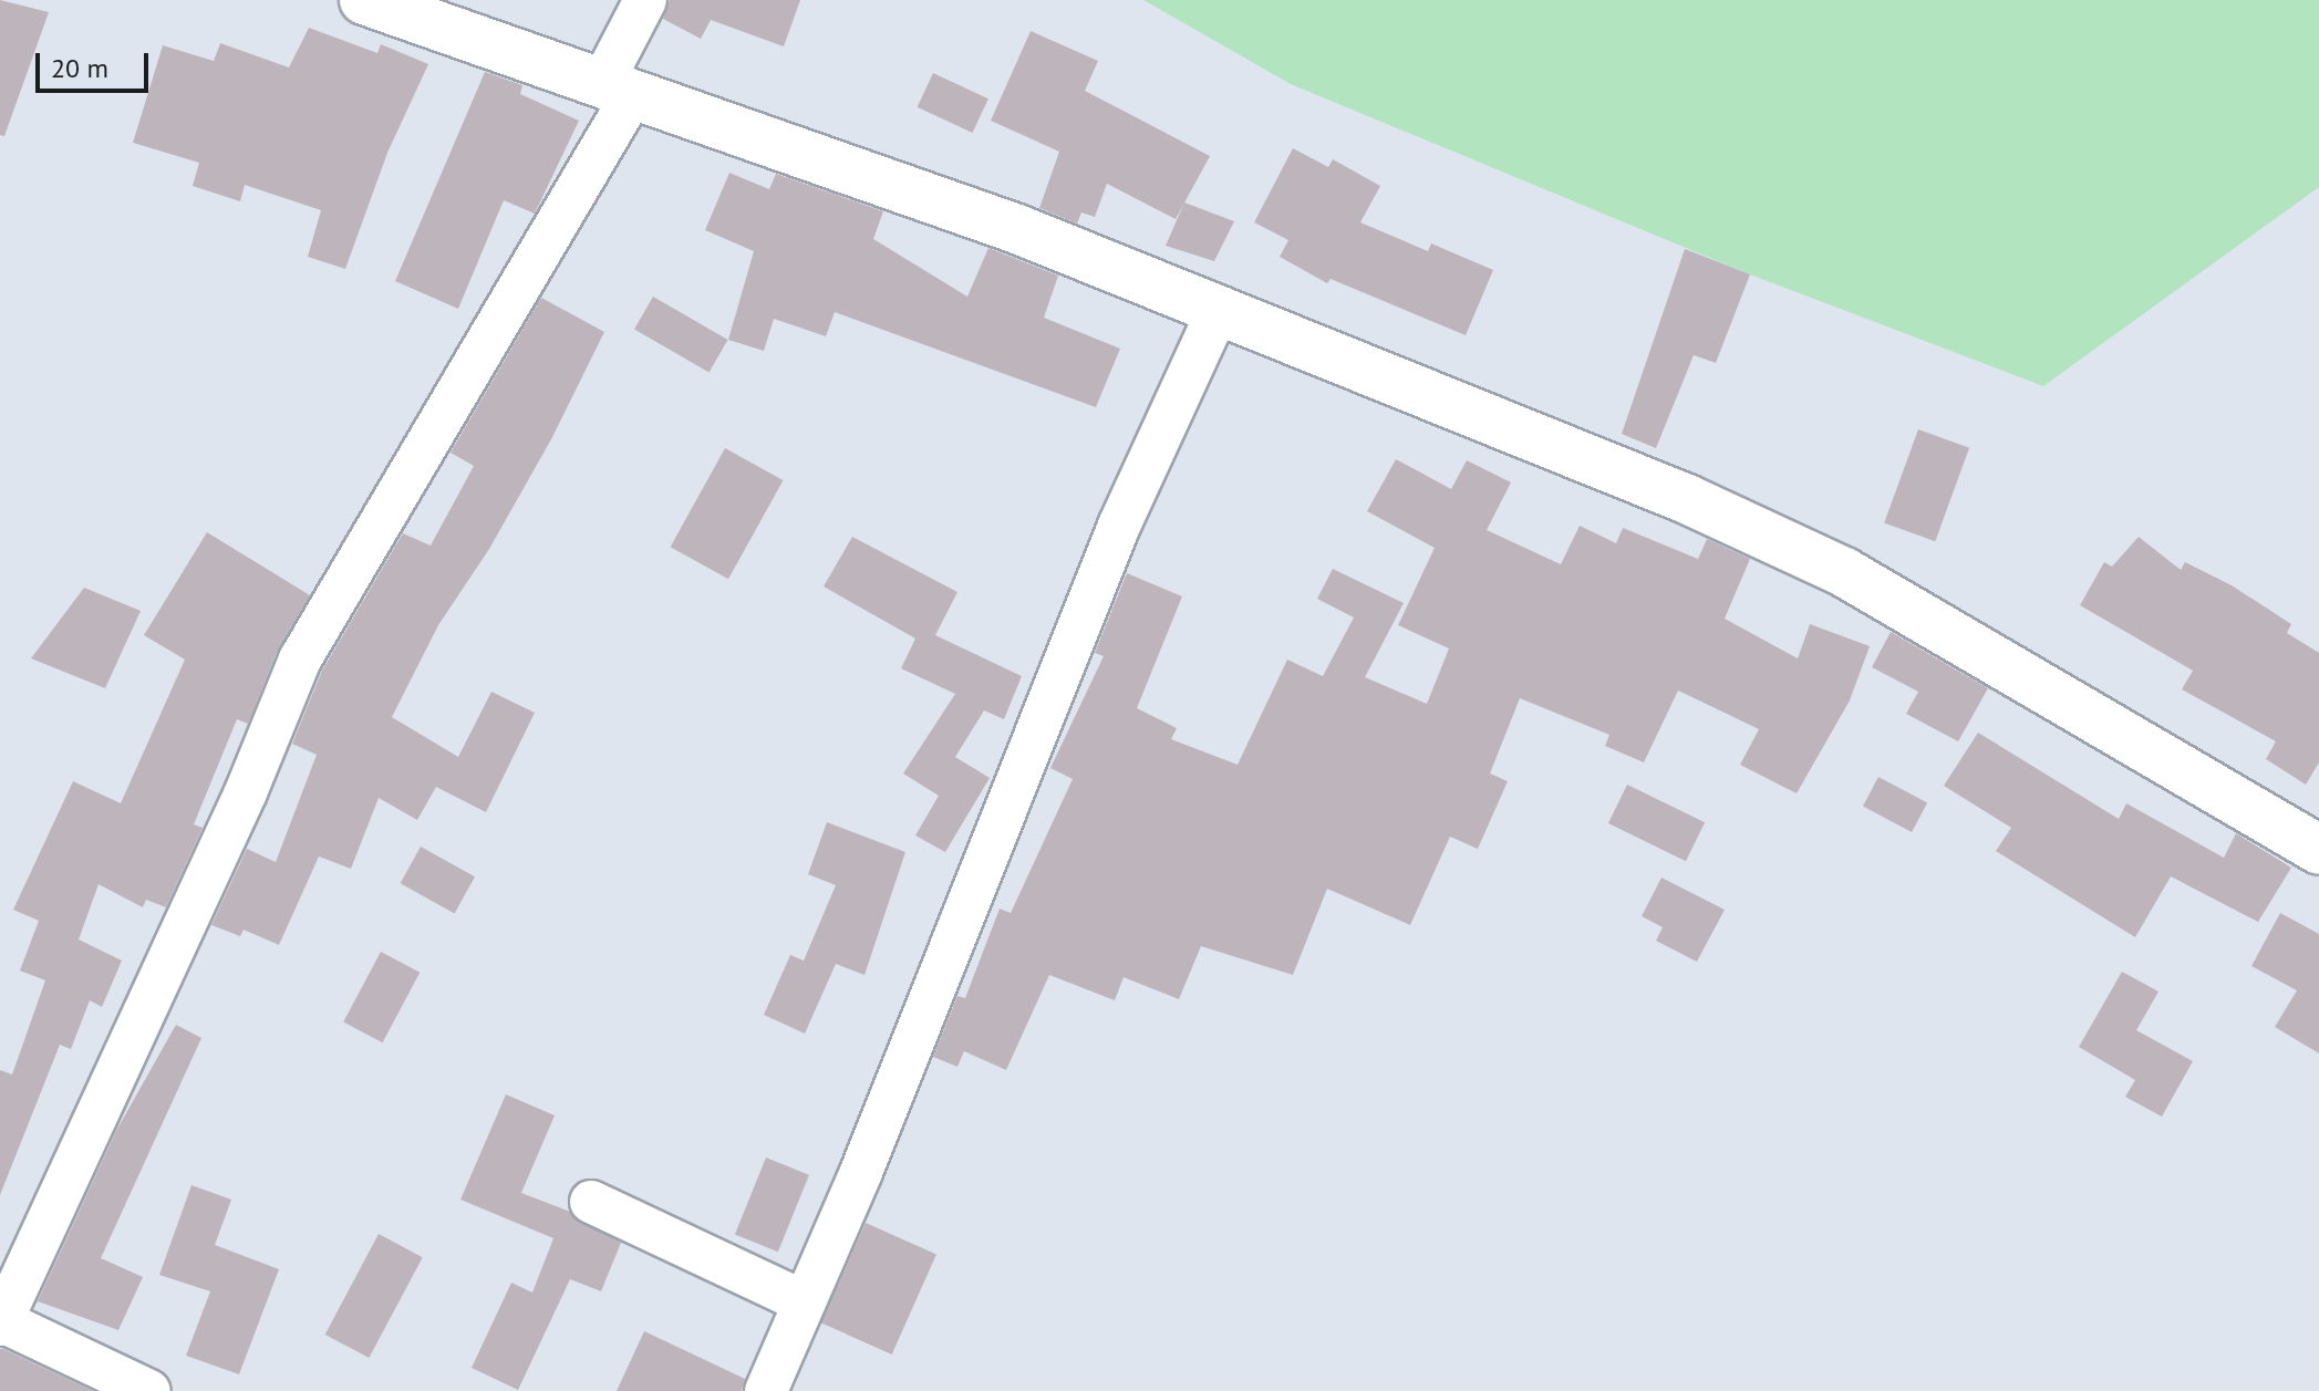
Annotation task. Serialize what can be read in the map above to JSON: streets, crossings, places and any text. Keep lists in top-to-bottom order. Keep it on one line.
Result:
{"scale_bar":"20 m"}
